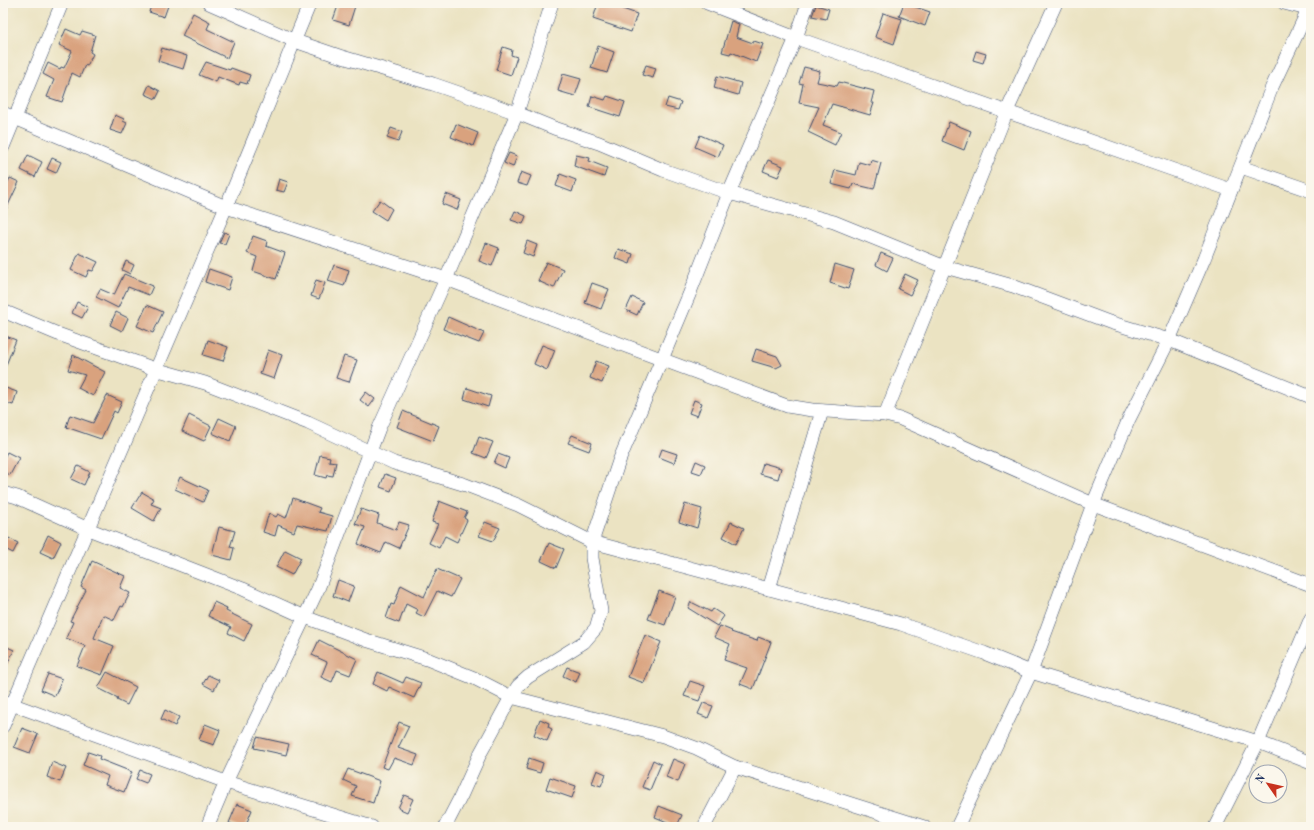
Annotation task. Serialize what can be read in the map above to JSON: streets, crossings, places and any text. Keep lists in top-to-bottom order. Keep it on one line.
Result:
{"north":"top left"}
